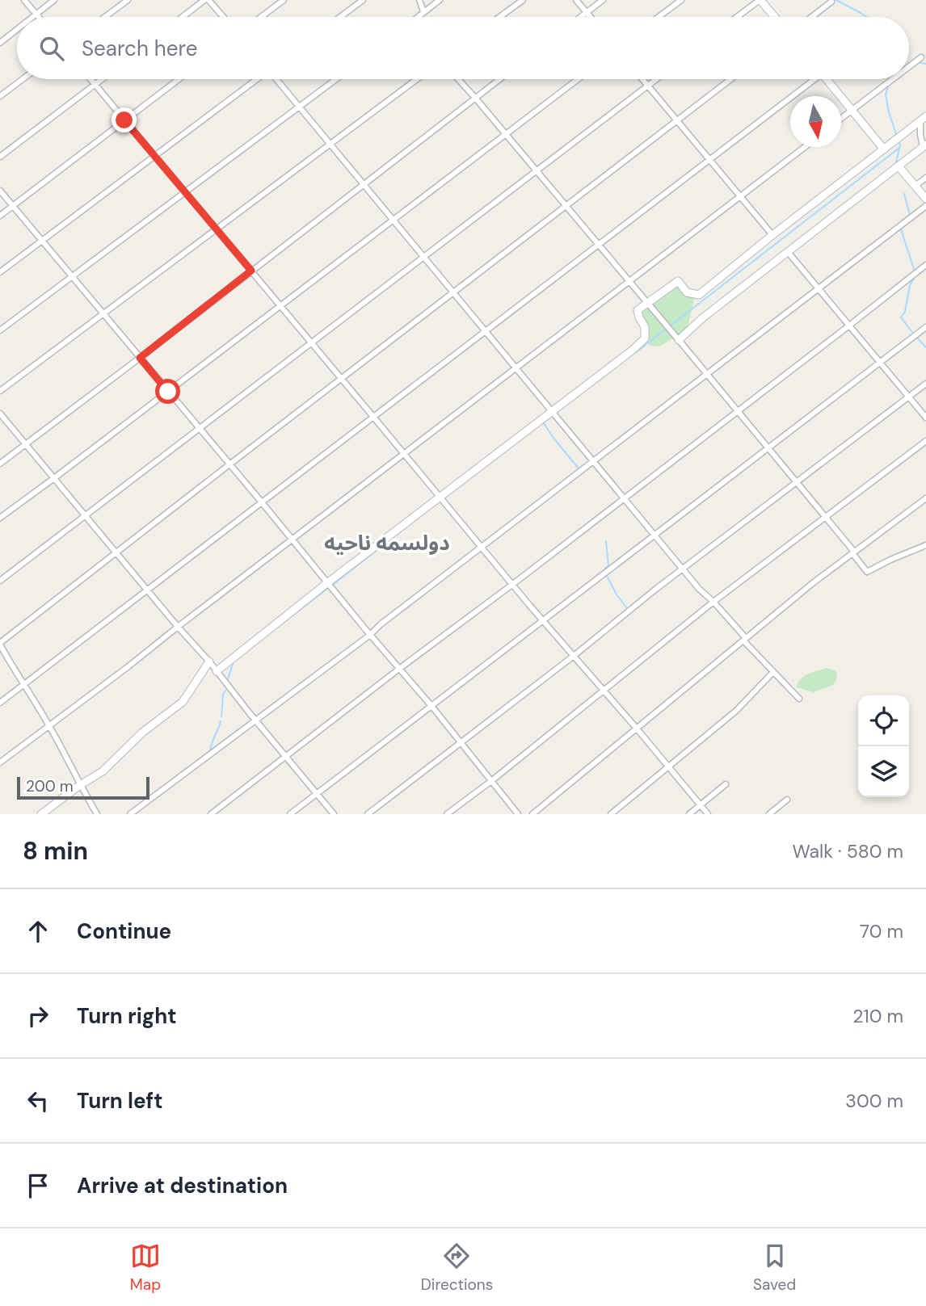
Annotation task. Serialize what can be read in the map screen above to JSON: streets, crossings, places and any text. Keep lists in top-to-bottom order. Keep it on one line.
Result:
{"districts":["دولسمه ناحیه"],"scale_bar":"200 m","north":"bottom","page":{"search":"Search here","scale":"200 m","heading":["8 min","Walk · 580 m"],"list":[["Continue","70 m"],["Turn right","210 m"],["Turn left","300 m"],"Arrive at destination"],"nav":["Map","Directions","Saved"]}}
